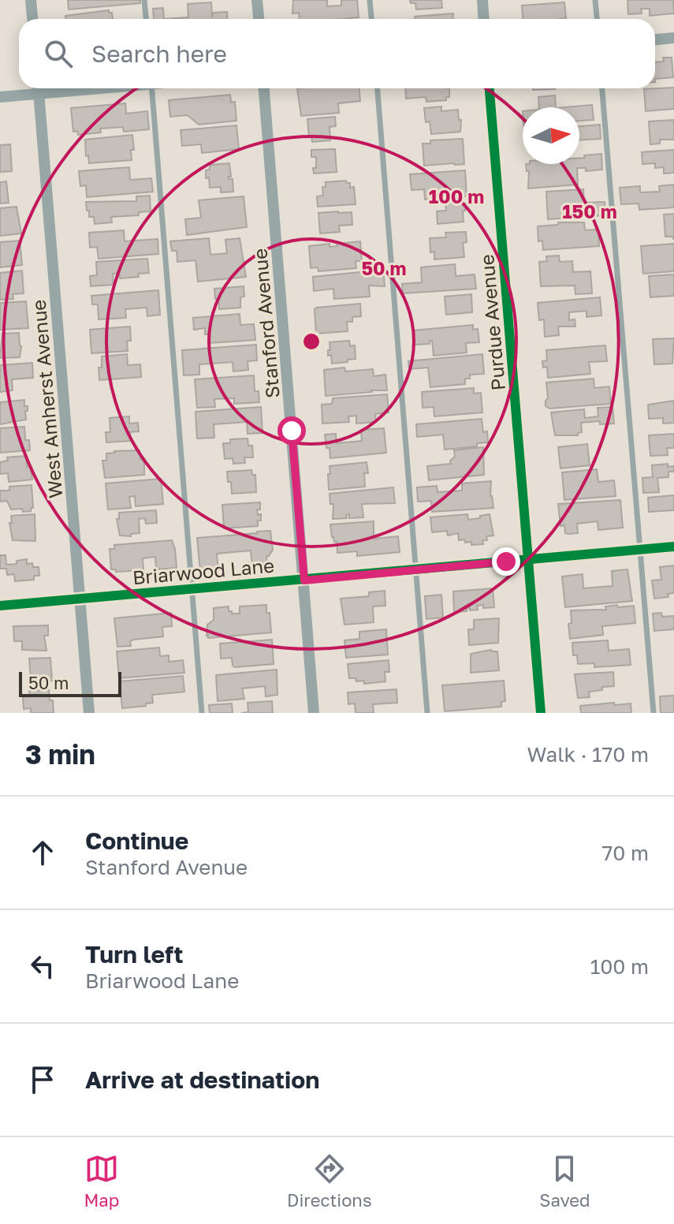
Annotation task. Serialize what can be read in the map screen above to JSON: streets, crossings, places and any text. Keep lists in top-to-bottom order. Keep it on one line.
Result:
{"streets":{"street":["Purdue Avenue","Stanford Avenue","West Amherst Avenue","Briarwood Lane"]},"crossings":[["Purdue Avenue","Briarwood Lane"],["Stanford Avenue","Briarwood Lane"],["West Amherst Avenue","Briarwood Lane"]],"scale_bar":"50 m","north":"right","page":{"search":"Search here","scale":"50 m","heading":["3 min","Walk · 170 m"],"list":[["Continue","Stanford Avenue","70 m"],["Turn left","Briarwood Lane","100 m"],"Arrive at destination"],"nav":["Map","Directions","Saved"]},"rings":["100 m","150 m","50 m"]}
